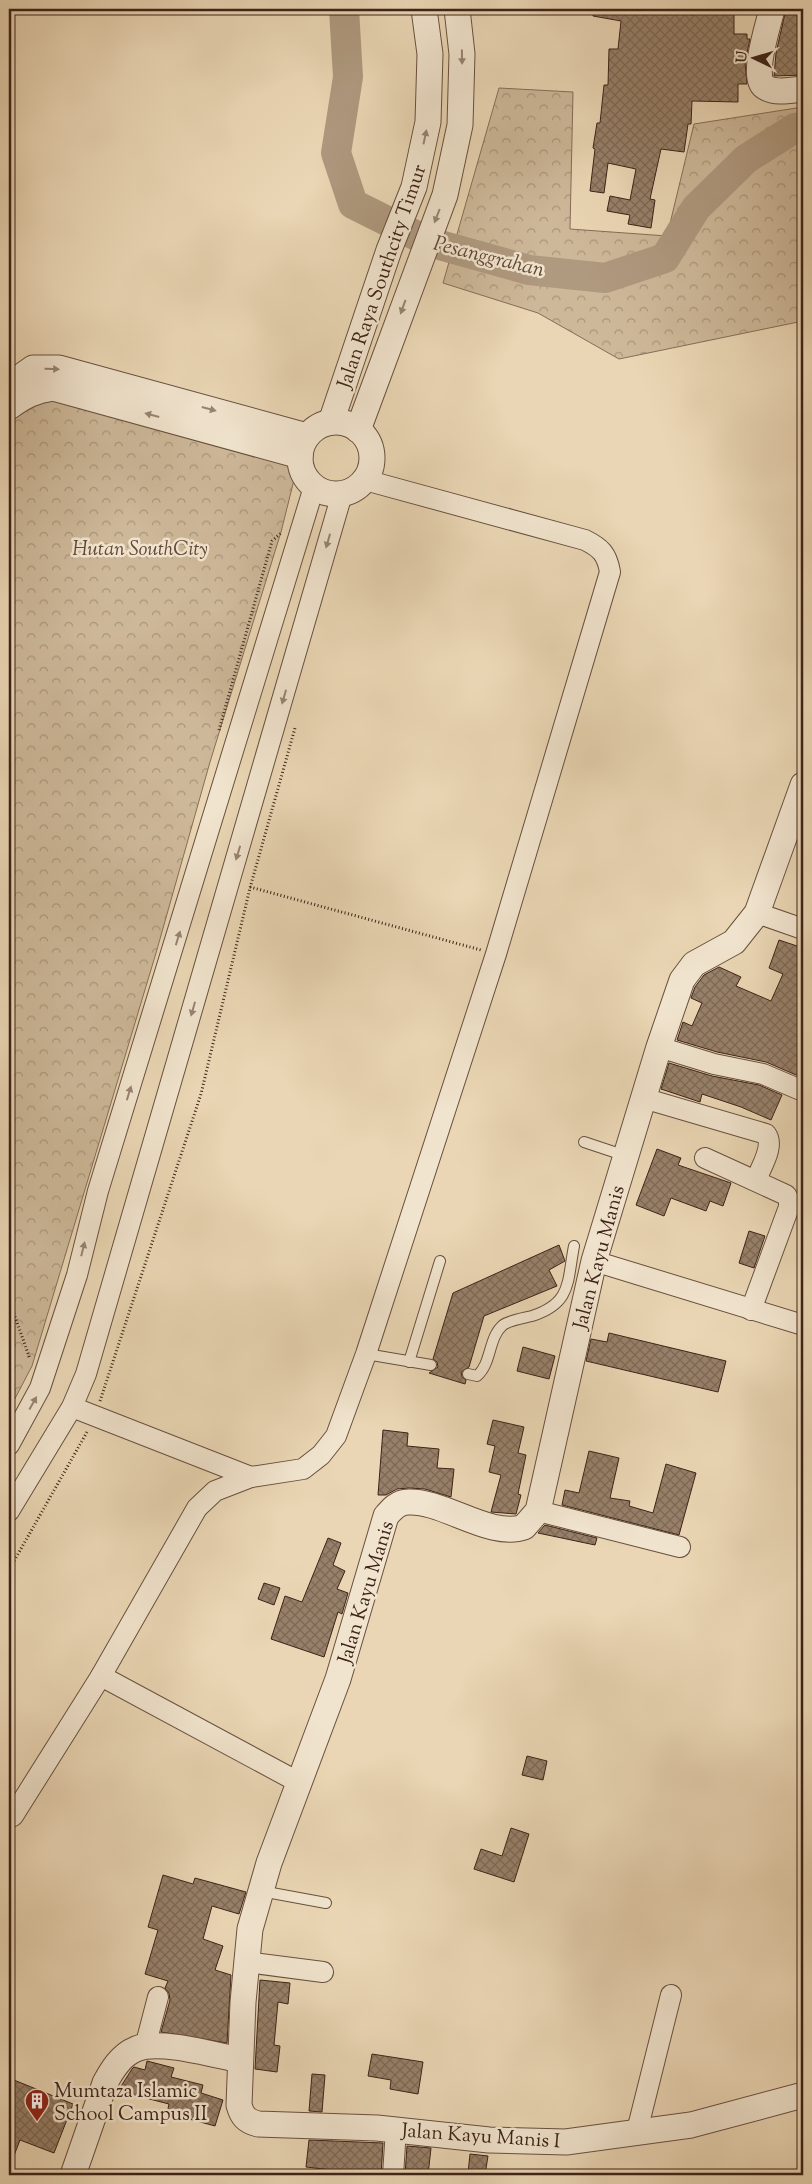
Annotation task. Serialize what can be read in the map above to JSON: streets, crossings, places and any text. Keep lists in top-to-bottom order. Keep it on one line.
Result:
{"streets":{"street":["Jalan Raya Southcity Timur","Jalan Kayu Manis","Jalan Kayu Manis I"]},"crossings":[["Jalan Kayu Manis","Jalan Kayu Manis I"]],"water":["Pesanggrahan"],"parks":["Hutan SouthCity"],"places":{"building":["Mumtaza Islamic School Campus II"]},"north":"left"}
